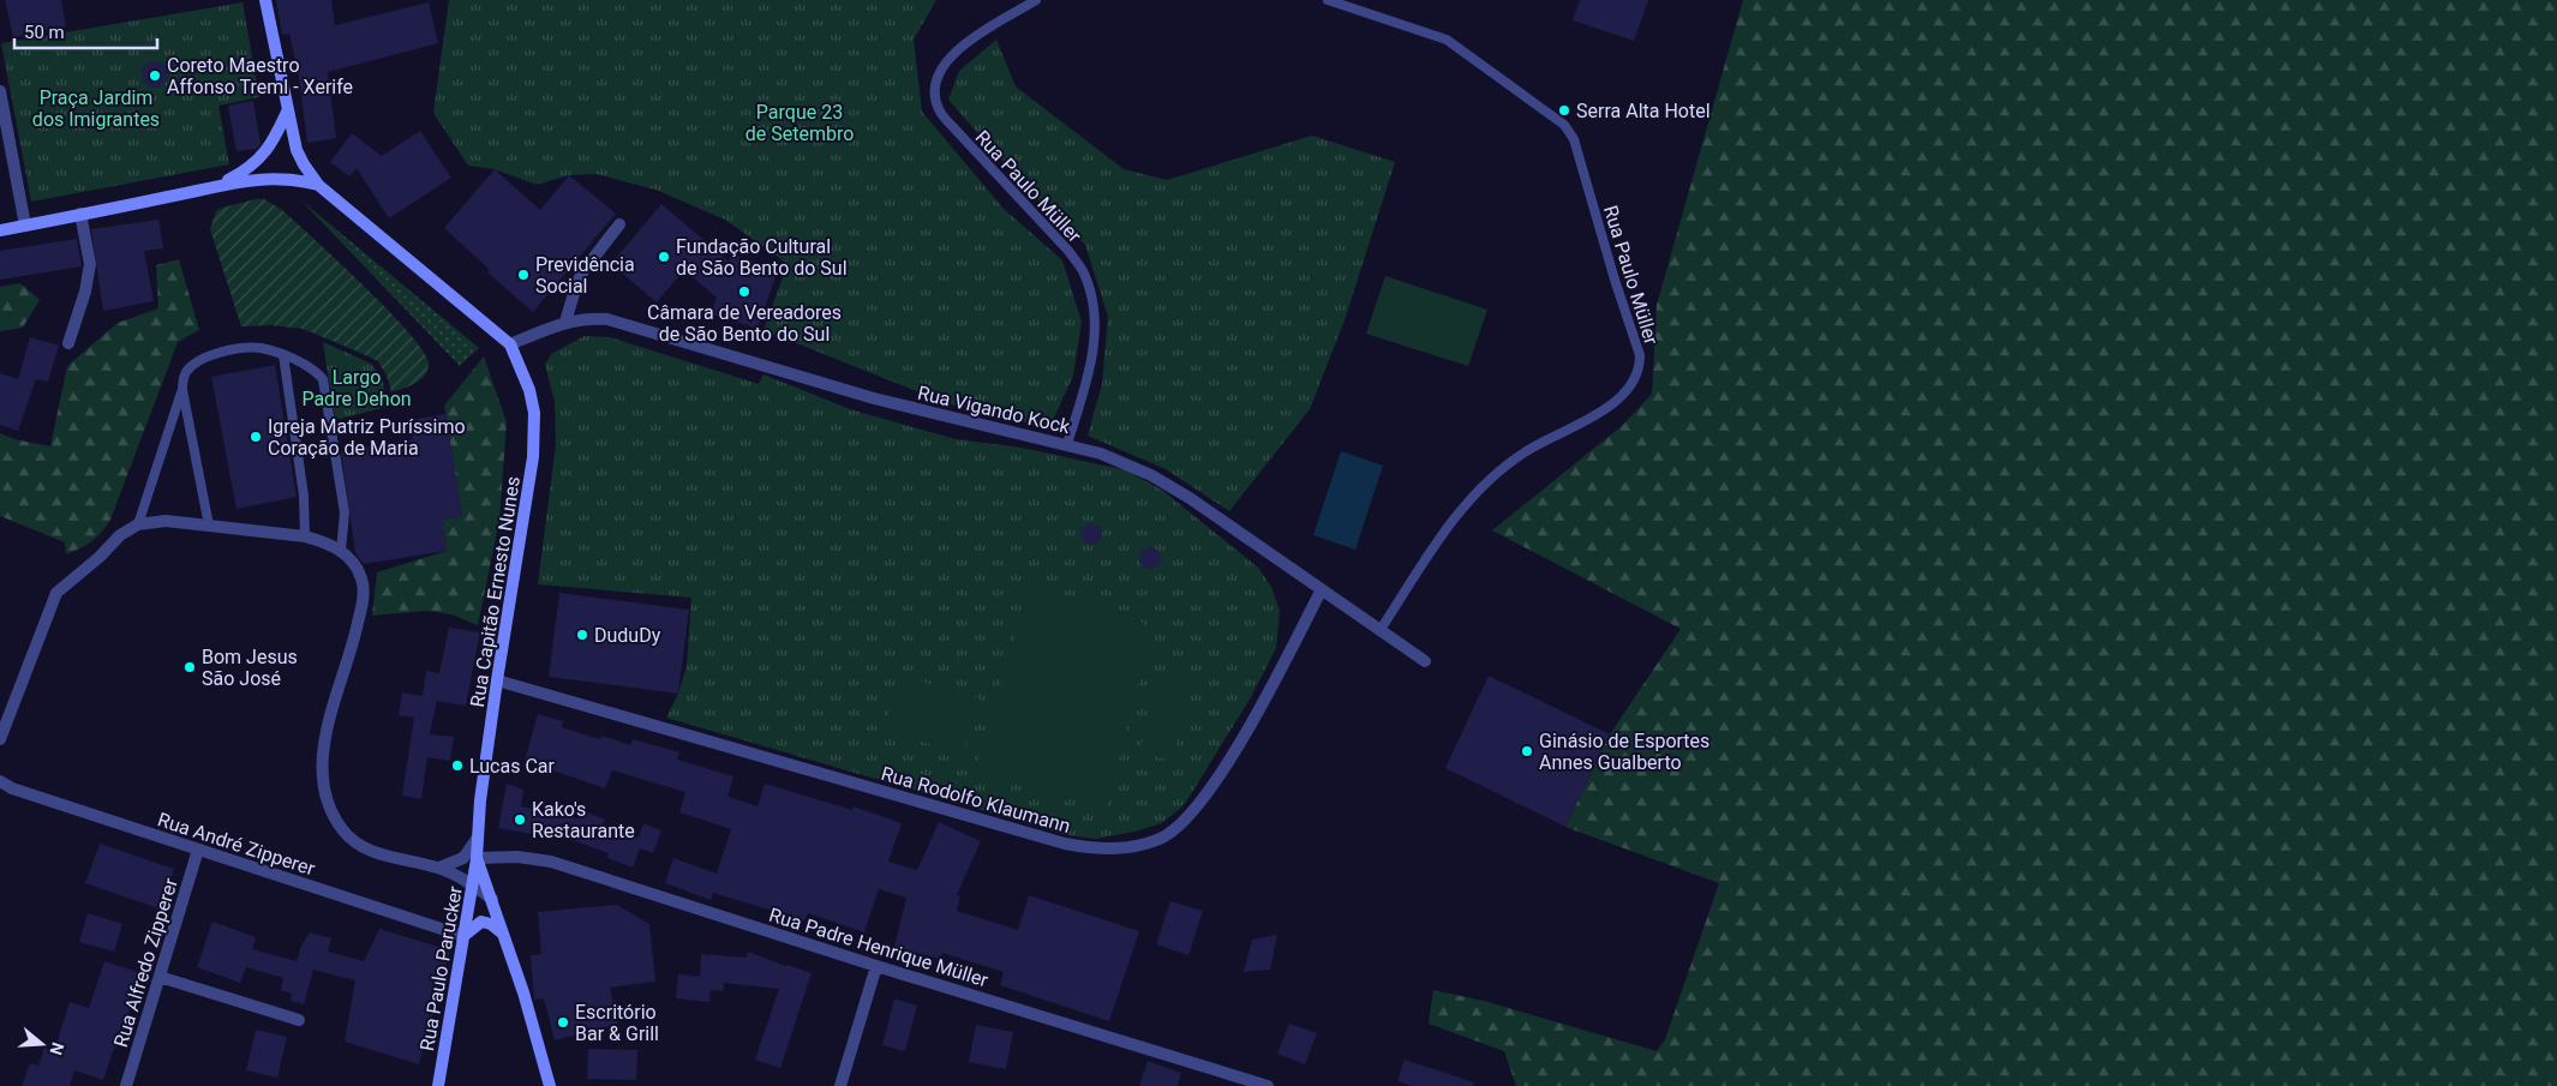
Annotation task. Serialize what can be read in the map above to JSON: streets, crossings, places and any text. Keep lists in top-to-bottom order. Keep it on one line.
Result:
{"streets":{"main road":["Rua Capitão Ernesto Nunes","Rua Paulo Parucker"],"street":["Rua Vigando Kock","Rua Rodolfo Klaumann","Rua André Zipperer","Rua Padre Henrique Müller","Rua Alfredo Zipperer"],"lane":["Rua Paulo Müller"]},"crossings":[["Rua Paulo Müller","Rua Vigando Kock"],["Rua Vigando Kock","Rua Capitão Ernesto Nunes"],["Rua Vigando Kock","Rua Rodolfo Klaumann"],["Rua Capitão Ernesto Nunes","Rua Rodolfo Klaumann"],["Rua Capitão Ernesto Nunes","Rua Padre Henrique Müller"],["Rua Capitão Ernesto Nunes","Rua Paulo Parucker"],["Rua André Zipperer","Rua Alfredo Zipperer"],["Rua André Zipperer","Rua Paulo Parucker"],["Rua Padre Henrique Müller","Rua Paulo Parucker"]],"parks":["Praça Jardim dos Imigrantes","Parque 23 de Setembro","Largo Padre Dehon"],"places":["Coreto Maestro Affonso Treml - Xerife","Serra Alta Hotel","Fundação Cultural de São Bento do Sul","Previdência Social","Câmara de Vereadores de São Bento do Sul","Igreja Matriz Puríssimo Coração de Maria","DuduDy","Bom Jesus São José","Ginásio de Esportes Annes Gualberto","Lucas Car","Kako's Restaurante","Escritório Bar & Grill"],"scale_bar":"50 m","north":"right"}
